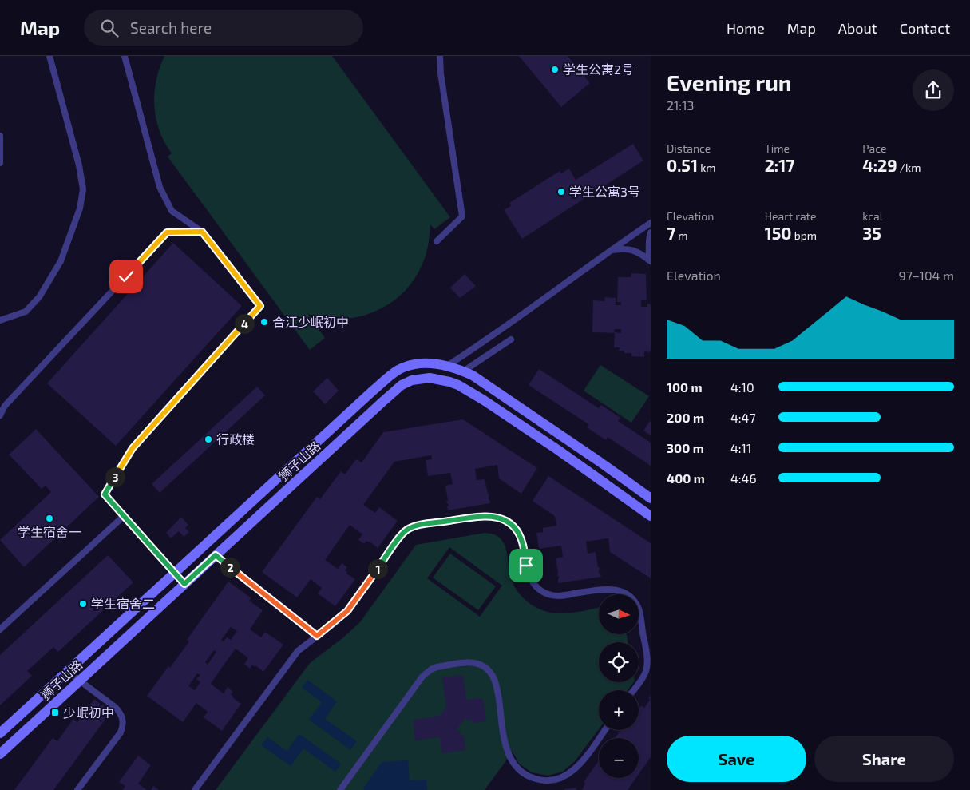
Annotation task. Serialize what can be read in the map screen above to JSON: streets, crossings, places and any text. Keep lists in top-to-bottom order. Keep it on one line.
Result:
{"streets":{"street":["狮子山路"]},"places":{"other":["学生公寓2号","学生公寓3号","合江少岷初中","行政楼","学生宿舍一","学生宿舍二"],"transit":["少岷初中"]},"north":"right","page":{"header":"Map","search":"Search here","nav":["Home","Map","About","Contact"],"heading":["Evening run","21:13"],"stats":[["Distance","0.51 km"],["Time","2:17"],["Pace","4:29 /km"],["Elevation","7 m"],["Heart rate","150 bpm"],["kcal","35"]],"chart":["Elevation","97–104 m"],"pins":["4","3","2","1"],"list":[{"name":"100 m","note":"4:10"},{"name":"200 m","note":"4:47"},{"name":"300 m","note":"4:11"},{"name":"400 m","note":"4:46"}],"map_buttons":["+","−"],"buttons":["Save","Share"]}}
